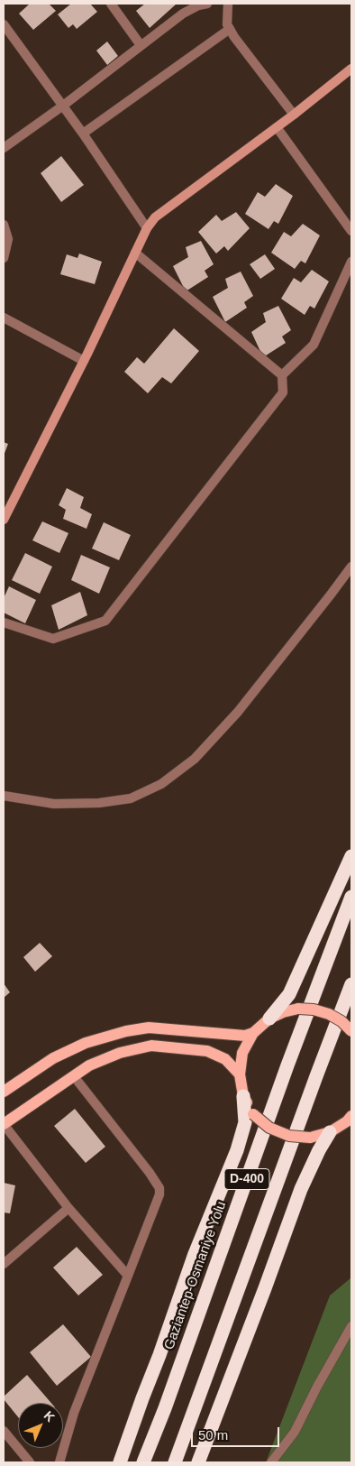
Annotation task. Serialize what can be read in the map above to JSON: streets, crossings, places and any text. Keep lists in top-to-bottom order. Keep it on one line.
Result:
{"streets":{"highway":["D-400","Gaziantep-Osmaniye Yolu"]},"scale_bar":"50 m","north":"top right"}
